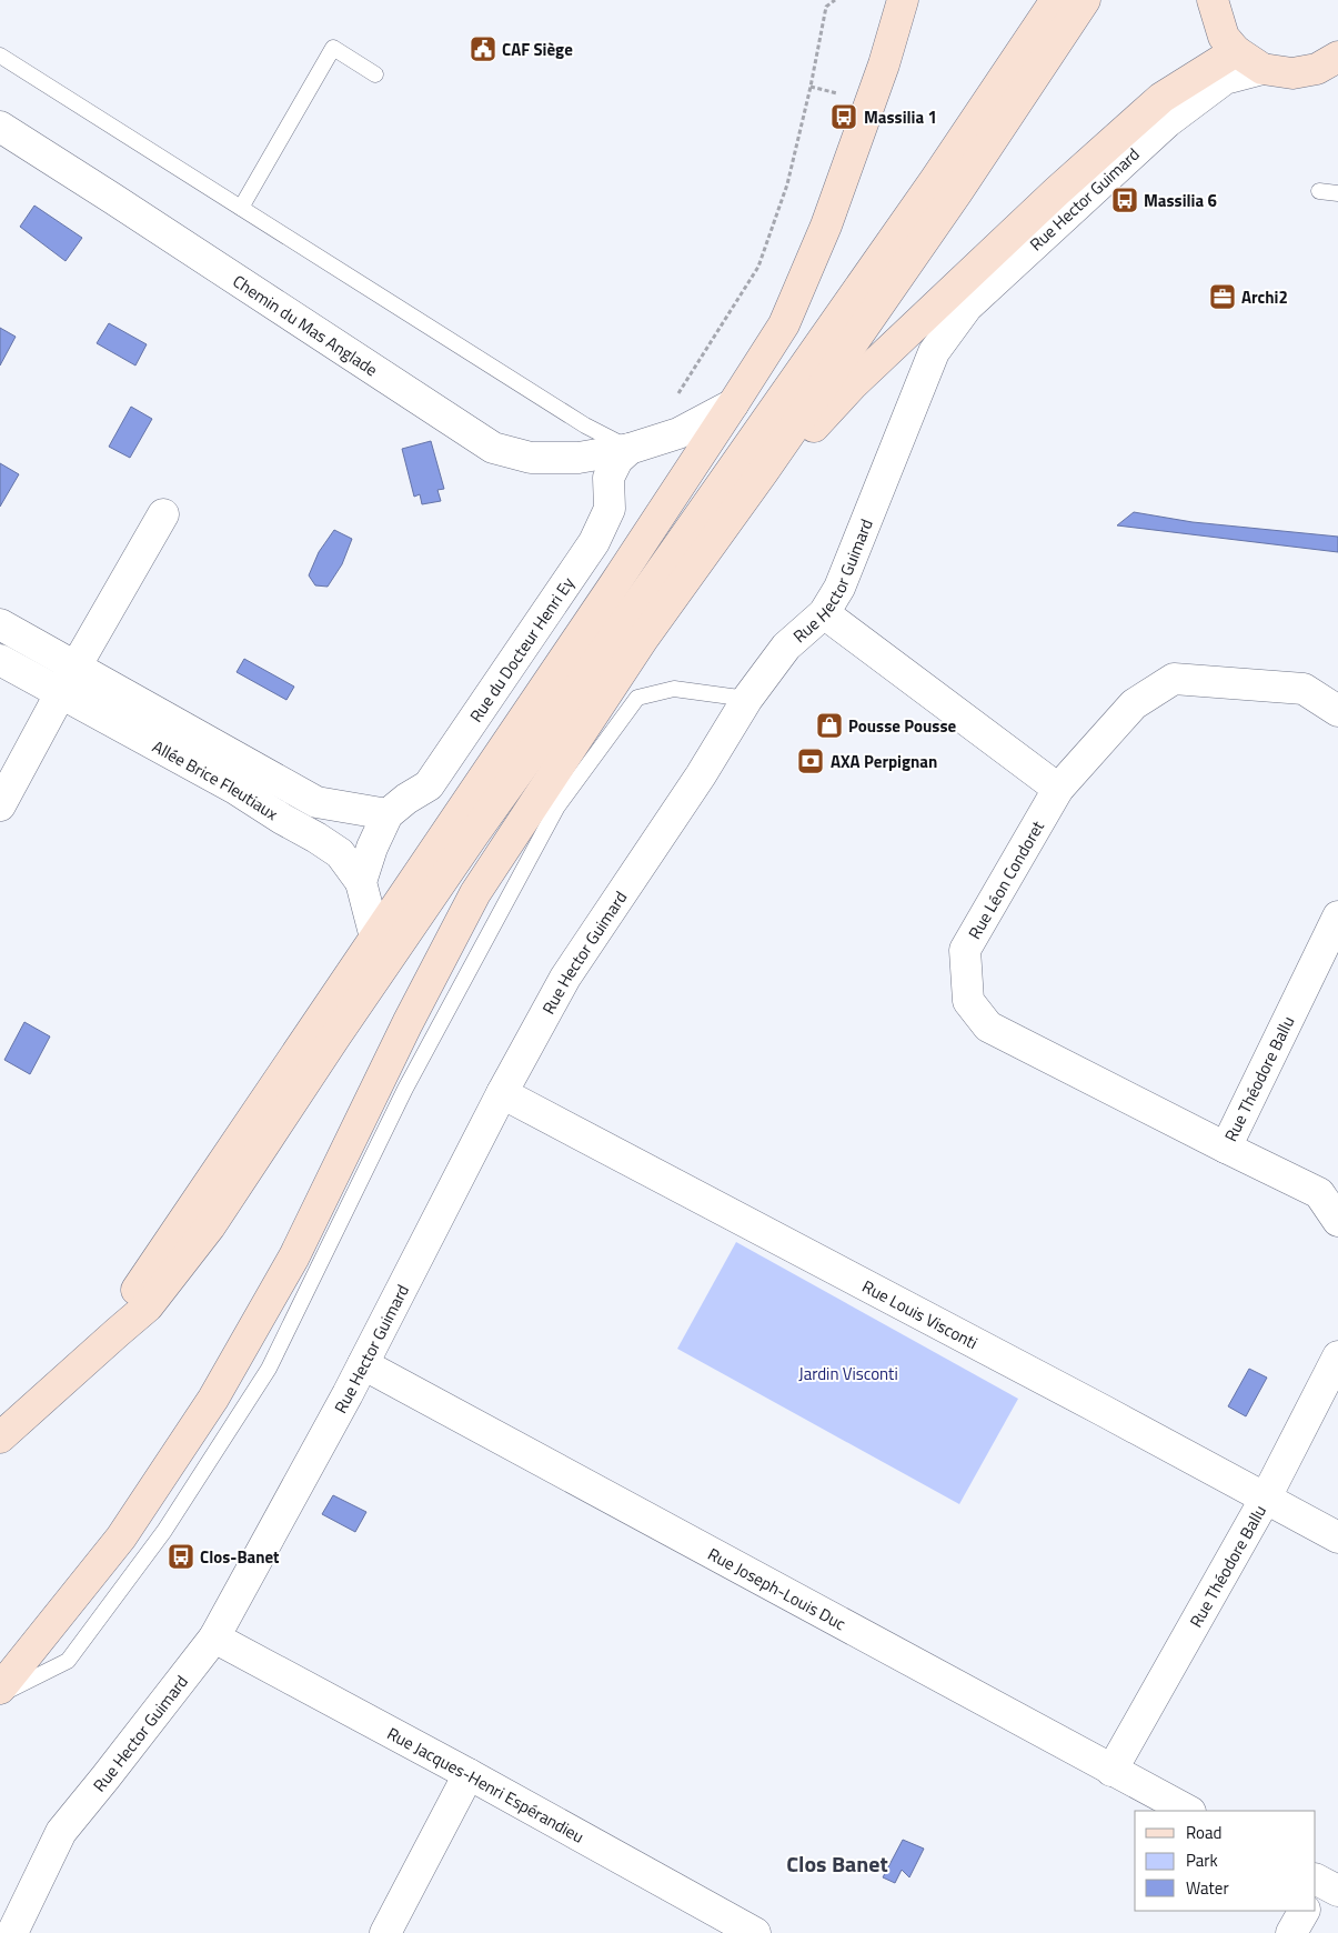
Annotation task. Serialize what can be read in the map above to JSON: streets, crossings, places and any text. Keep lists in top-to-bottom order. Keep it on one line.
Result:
{"streets":{"street":["Rue Hector Guimard","Chemin du Mas Anglade","Rue du Docteur Henri Ey","Allée Brice Fleutiaux","Rue Léon Condoret","Rue Théodore Ballu","Rue Louis Visconti","Rue Joseph-Louis Duc","Rue Jacques-Henri Espérandieu"]},"crossings":[["Rue Hector Guimard","Rue Louis Visconti"],["Rue Hector Guimard","Rue Joseph-Louis Duc"],["Rue Hector Guimard","Rue Jacques-Henri Espérandieu"],["Chemin du Mas Anglade","Rue du Docteur Henri Ey"],["Rue du Docteur Henri Ey","Allée Brice Fleutiaux"],["Rue Léon Condoret","Rue Théodore Ballu"],["Rue Théodore Ballu","Rue Louis Visconti"],["Rue Théodore Ballu","Rue Joseph-Louis Duc"]],"districts":["Clos Banet"],"parks":["Jardin Visconti"],"places":{"public building":["CAF Siège"],"bus stop":["Massilia 1","Massilia 6","Clos-Banet"],"office":["Archi2"],"shop":["Pousse Pousse"],"bank":["AXA Perpignan"]},"legend":["Road","Park","Water"]}
